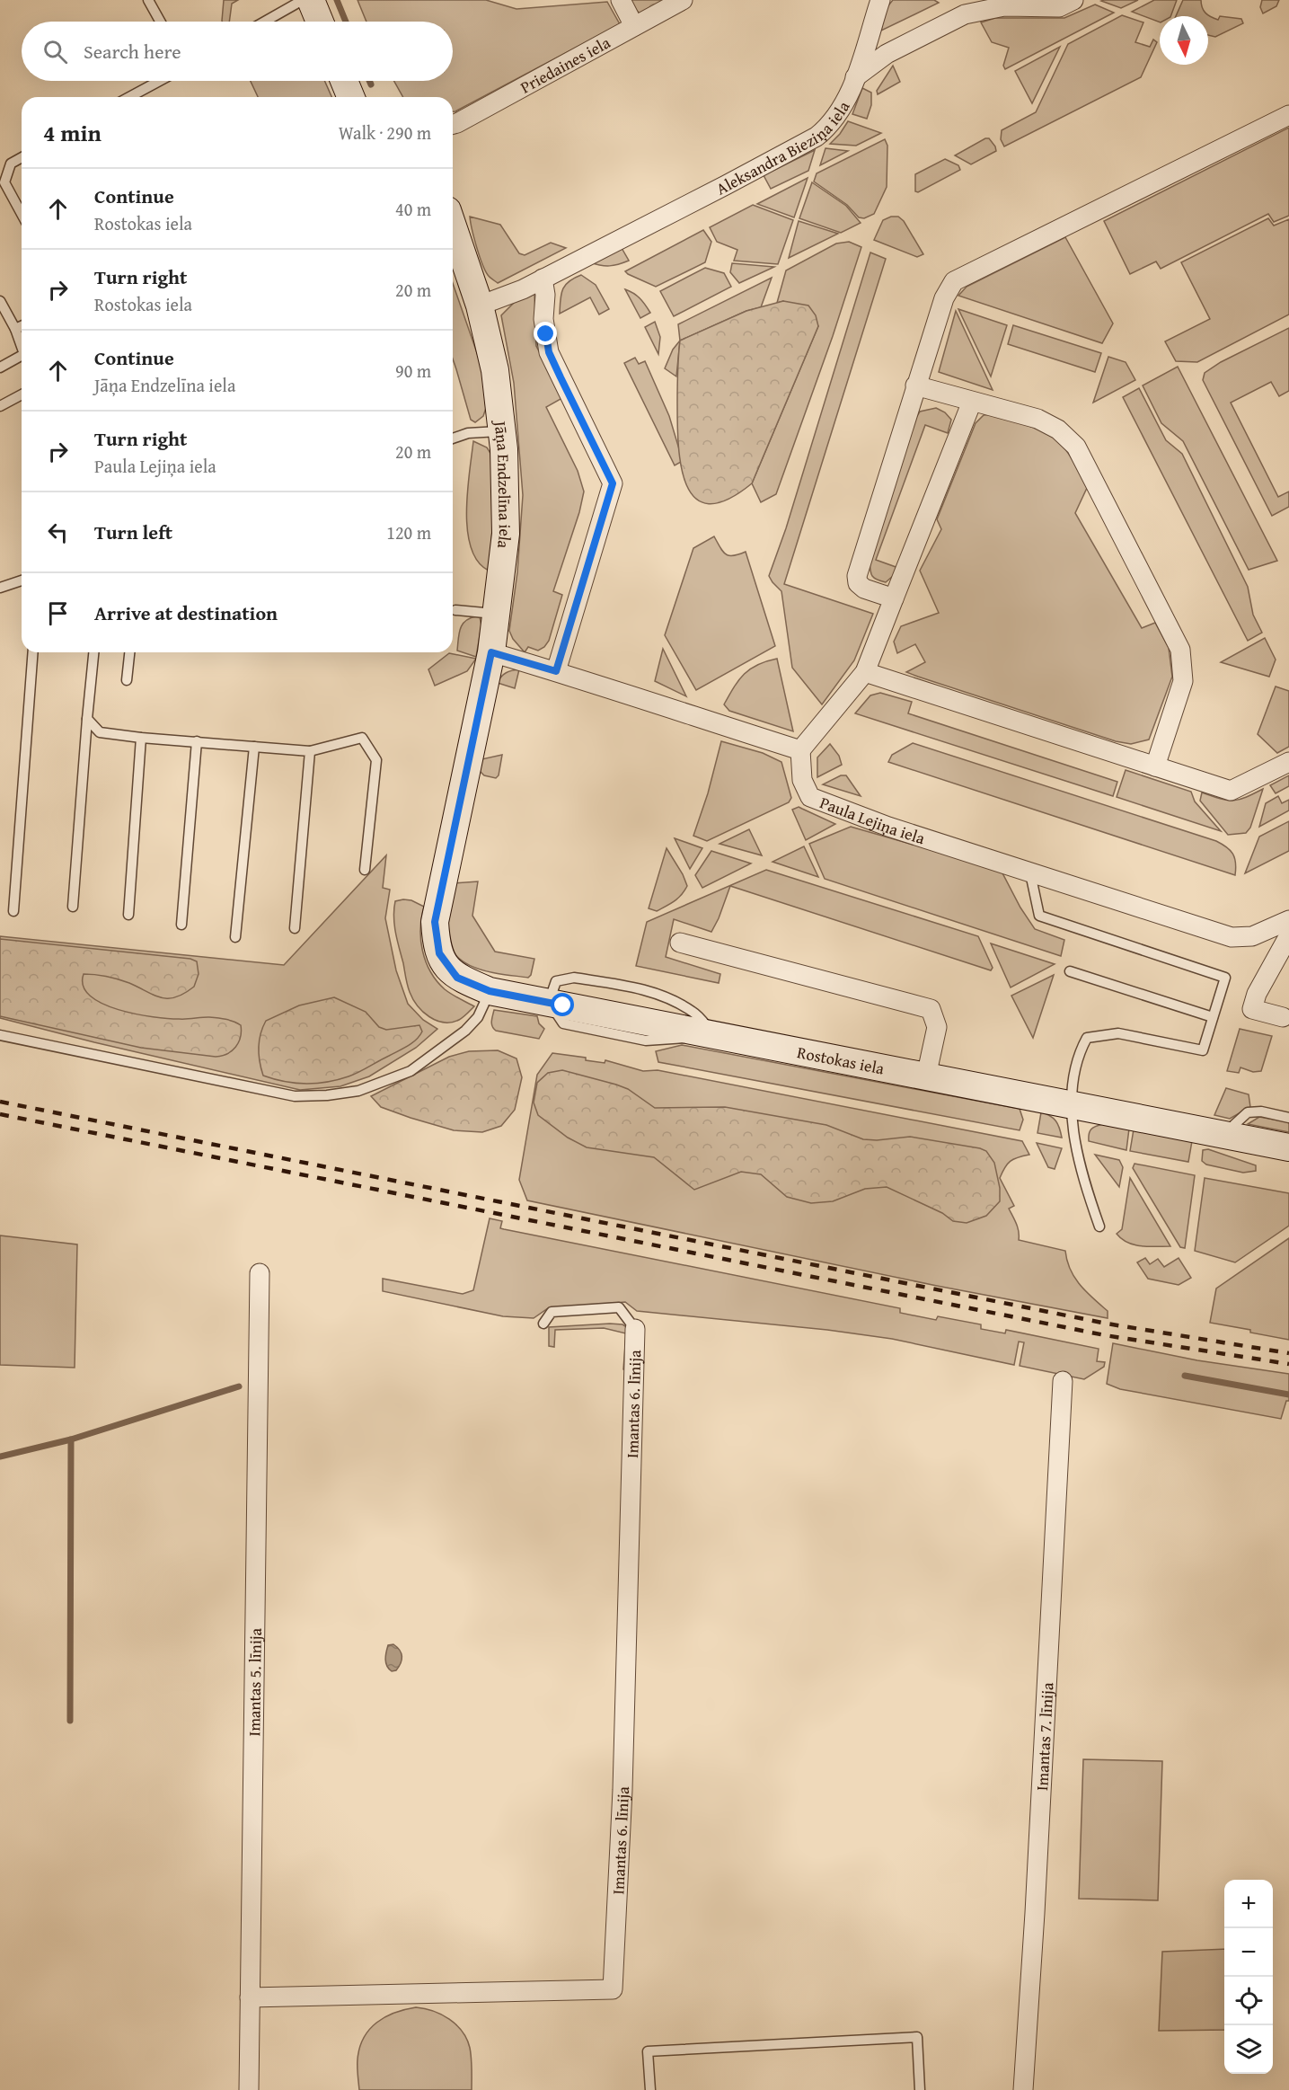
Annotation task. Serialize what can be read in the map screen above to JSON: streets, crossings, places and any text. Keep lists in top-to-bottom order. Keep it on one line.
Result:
{"streets":{"street":["Priedaines iela","Aleksandra Bieziņa iela","Jāņa Endzelīna iela","Paula Lejiņa iela","Rostokas iela","Imantas 6. līnija","Imantas 5. līnija","Imantas 7. līnija"]},"crossings":[["Aleksandra Bieziņa iela","Jāņa Endzelīna iela"],["Jāņa Endzelīna iela","Rostokas iela"],["Imantas 6. līnija","Imantas 5. līnija"]],"north":"bottom","page":{"search":"Search here","heading":["4 min","Walk · 290 m"],"list":[["Continue","Rostokas iela","40 m"],["Turn right","Rostokas iela","20 m"],["Continue","Jāņa Endzelīna iela","90 m"],["Turn right","Paula Lejiņa iela","20 m"],["Turn left","120 m"],"Arrive at destination"],"map_buttons":["+","−"]}}
